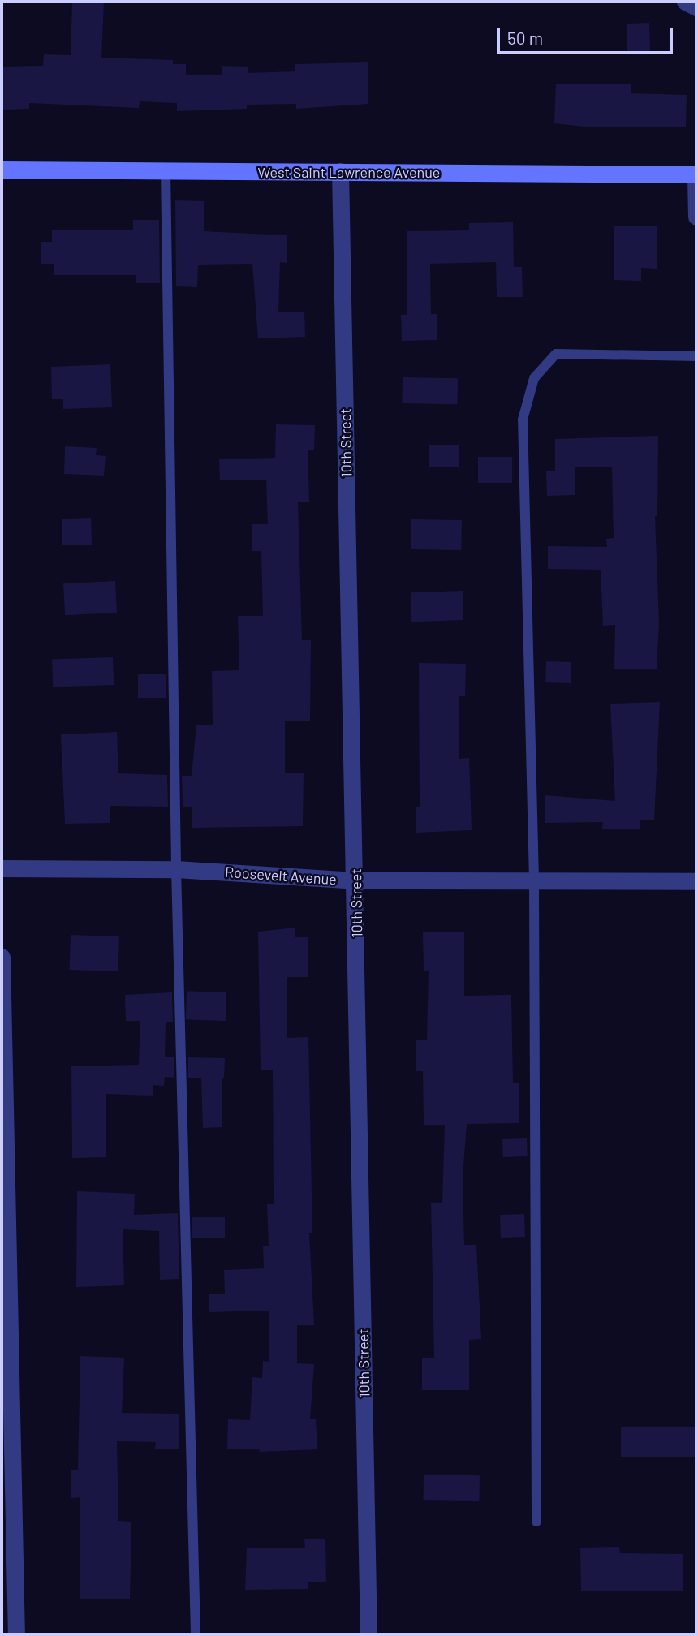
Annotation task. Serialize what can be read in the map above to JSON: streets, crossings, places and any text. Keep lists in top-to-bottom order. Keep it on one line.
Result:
{"streets":{"street":["West Saint Lawrence Avenue","10th Street","Roosevelt Avenue"]},"crossings":[["West Saint Lawrence Avenue","10th Street"],["10th Street","Roosevelt Avenue"]],"scale_bar":"50 m"}
